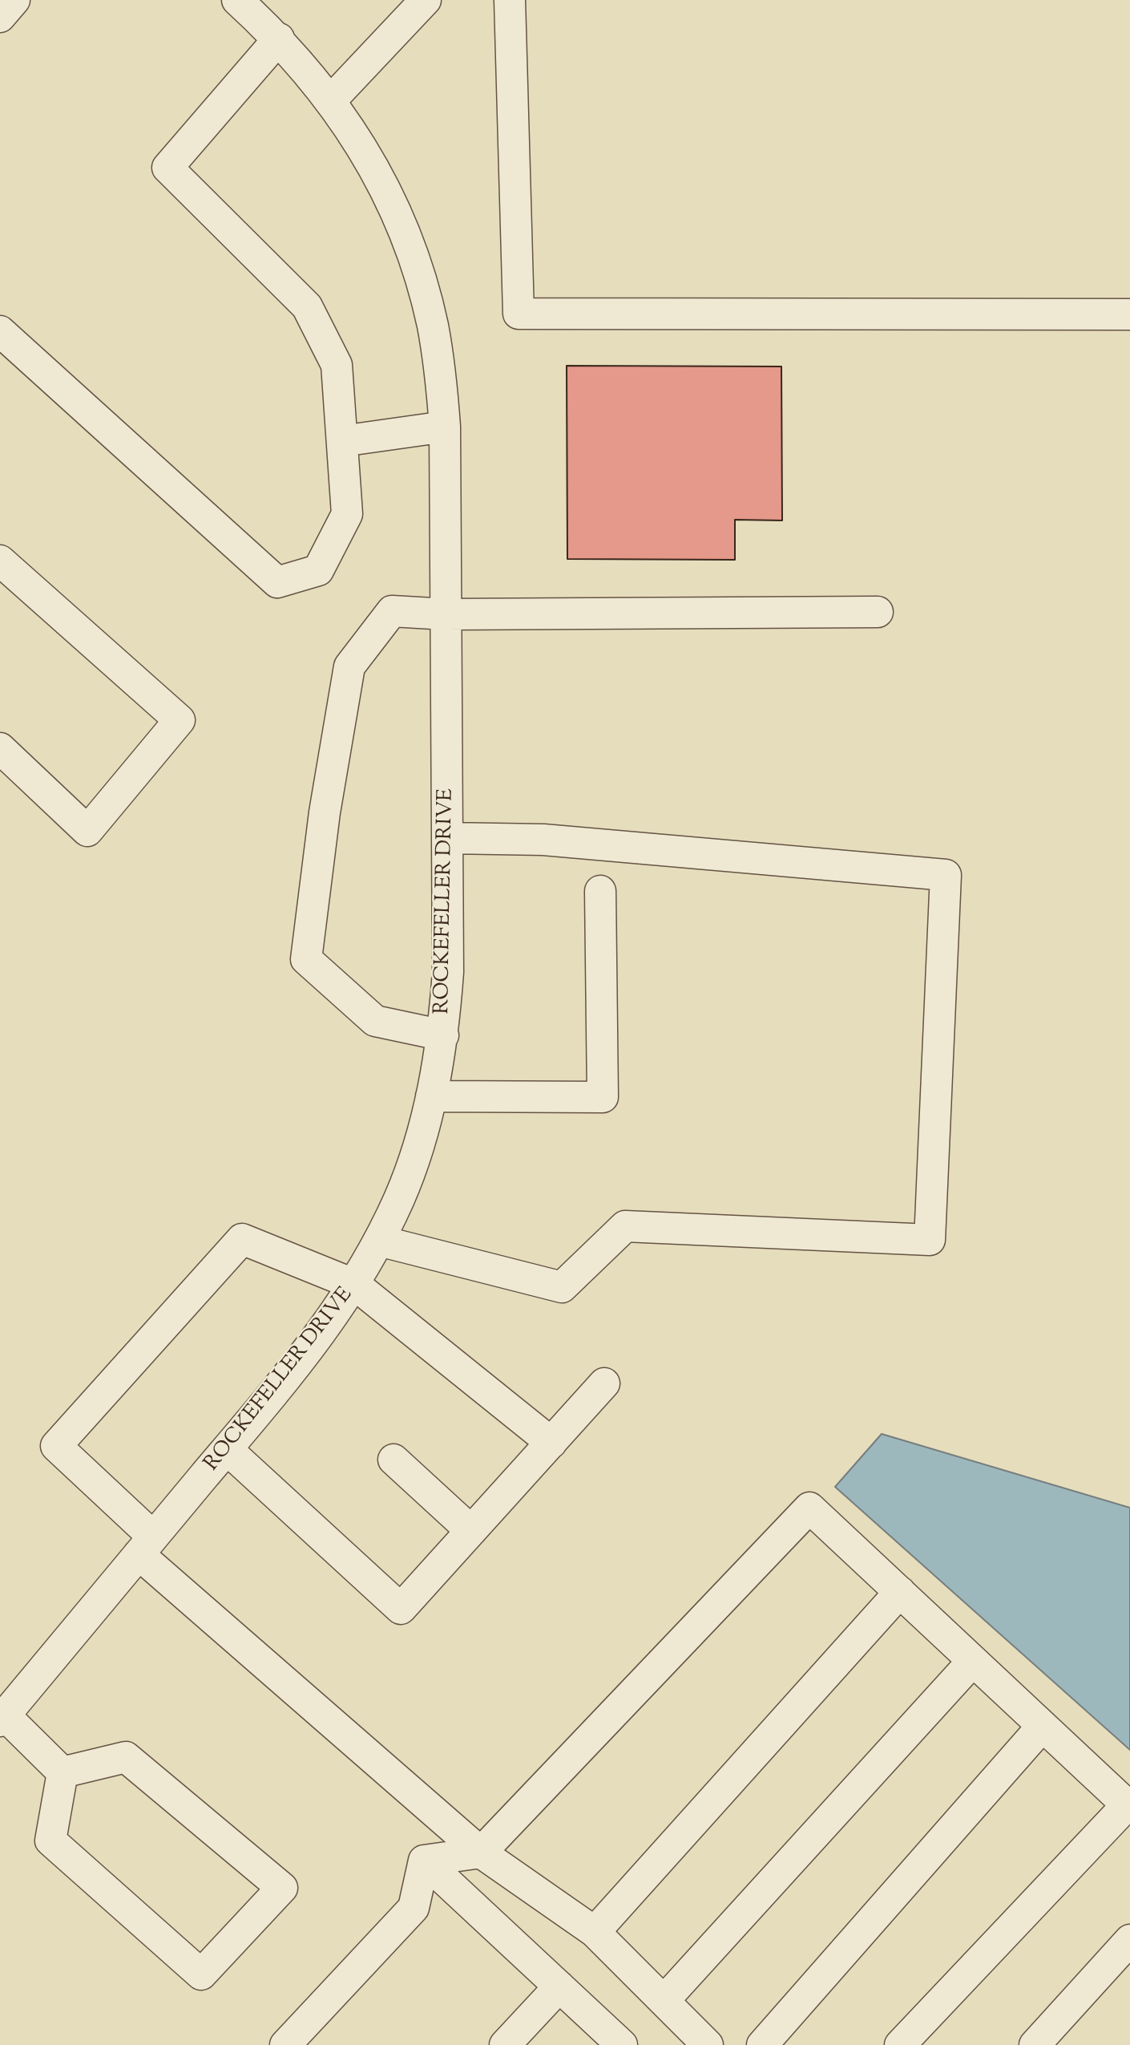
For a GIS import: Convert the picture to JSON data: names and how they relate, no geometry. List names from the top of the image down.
{
  "streets": {
    "street": ["ROCKEFELLER DRIVE"]
  }
}
